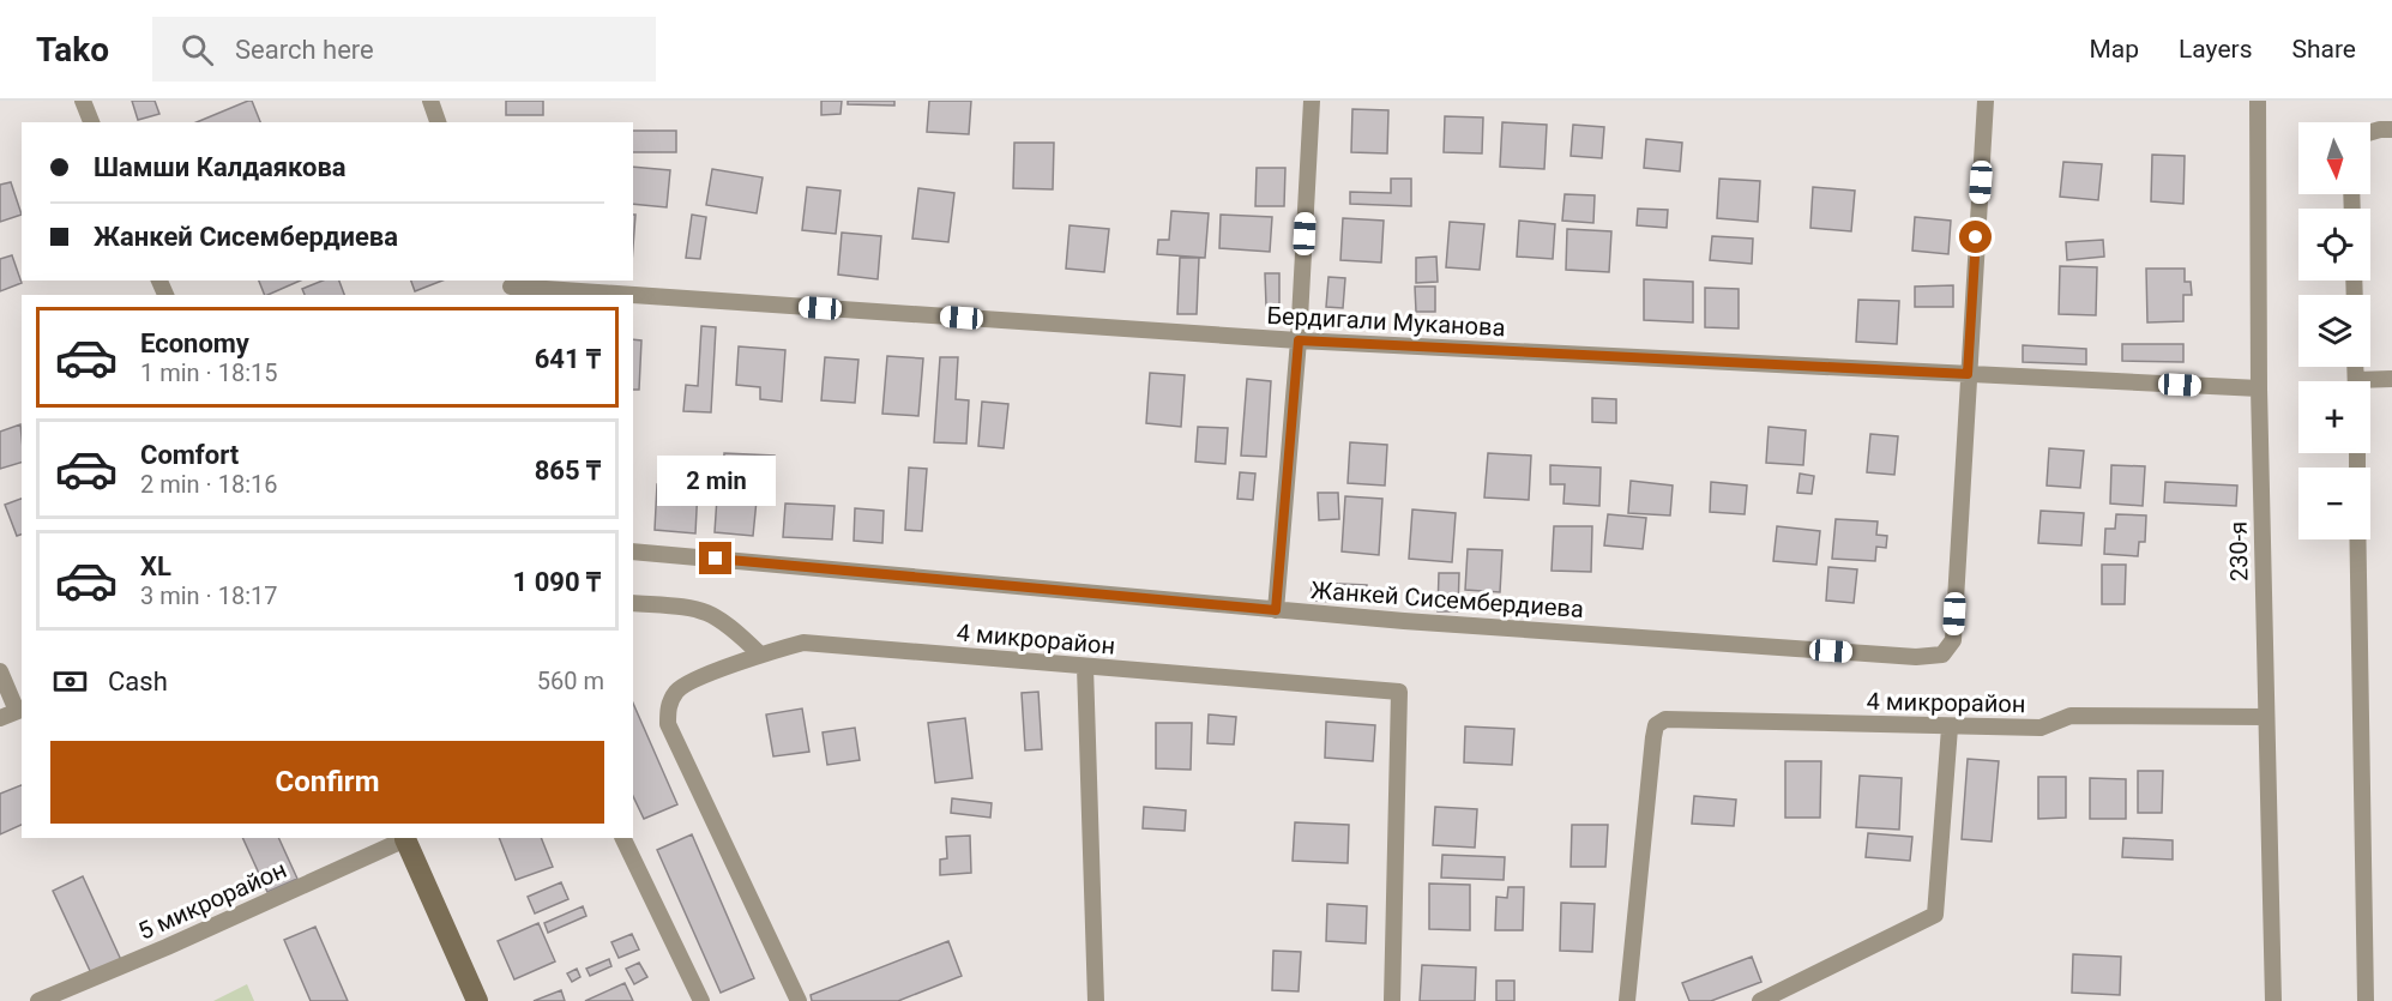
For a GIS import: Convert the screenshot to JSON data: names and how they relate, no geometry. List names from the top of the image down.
{
  "streets": {
    "street": [
      "Бердигали Муканова",
      "230-я",
      "Жанкей Сисембердиева",
      "4 микрорайон",
      "5 микрорайон"
    ]
  },
  "crossings": [
    ["Бердигали Муканова", "230-я"],
    ["Бердигали Муканова", "Жанкей Сисембердиева"],
    ["230-я", "4 микрорайон"]
  ],
  "north": "bottom",
  "page": {
    "header": "Tako",
    "search": "Search here",
    "nav": ["Map", "Layers", "Share"],
    "map_buttons": ["+", "−"],
    "banner": ["Шамши Калдаякова", "Жанкей Сисембердиева"],
    "list": [
      {
        "name": "Economy",
        "note": "1 min · 18:15",
        "value": "641 ₸"
      },
      {
        "name": "Comfort",
        "note": "2 min · 18:16",
        "value": "865 ₸"
      },
      {
        "name": "XL",
        "note": "3 min · 18:17",
        "value": "1 090 ₸"
      }
    ],
    "bubble": "2 min",
    "pay": ["Cash", "560 m"],
    "buttons": "Confirm"
  }
}
